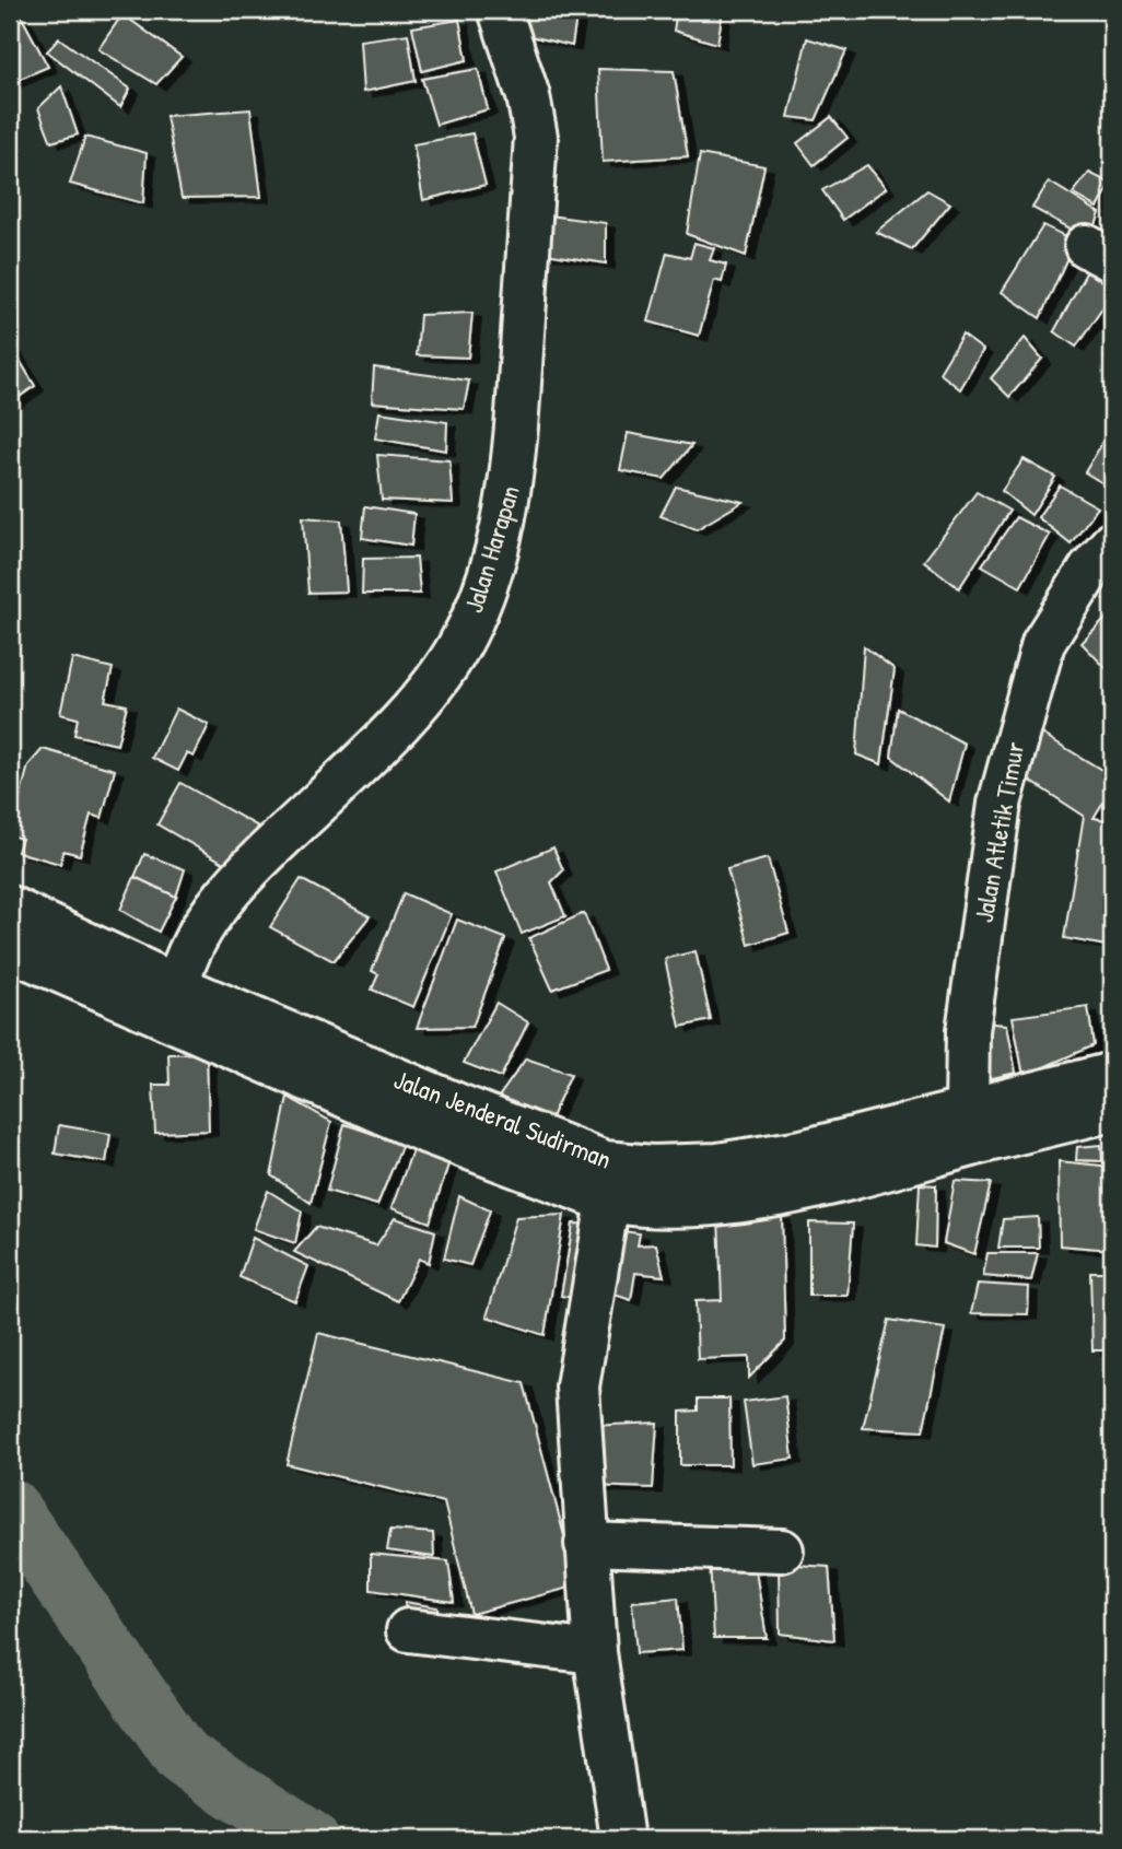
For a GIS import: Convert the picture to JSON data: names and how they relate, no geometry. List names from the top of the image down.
{
  "streets": {
    "street": ["Jalan Harapan", "Jalan Atletik Timur", "Jalan Jenderal Sudirman"]
  },
  "crossings": [
    ["Jalan Harapan", "Jalan Jenderal Sudirman"],
    ["Jalan Atletik Timur", "Jalan Jenderal Sudirman"]
  ]
}
